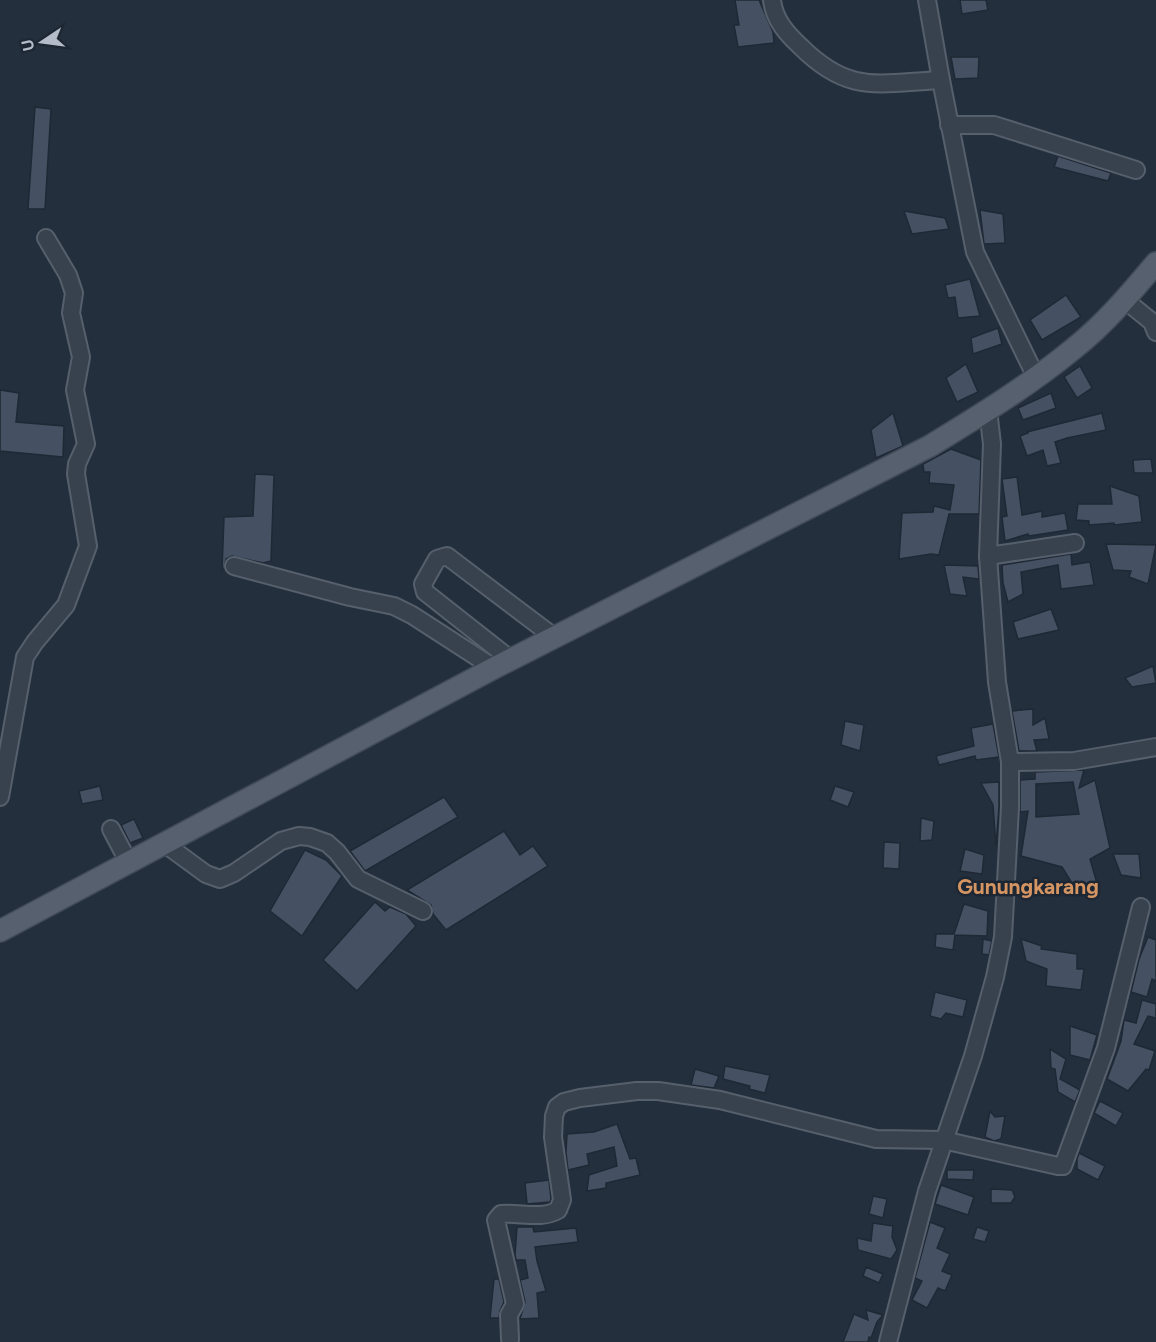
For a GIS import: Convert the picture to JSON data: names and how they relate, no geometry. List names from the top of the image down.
{
  "districts": ["Gunungkarang"],
  "north": "left"
}
